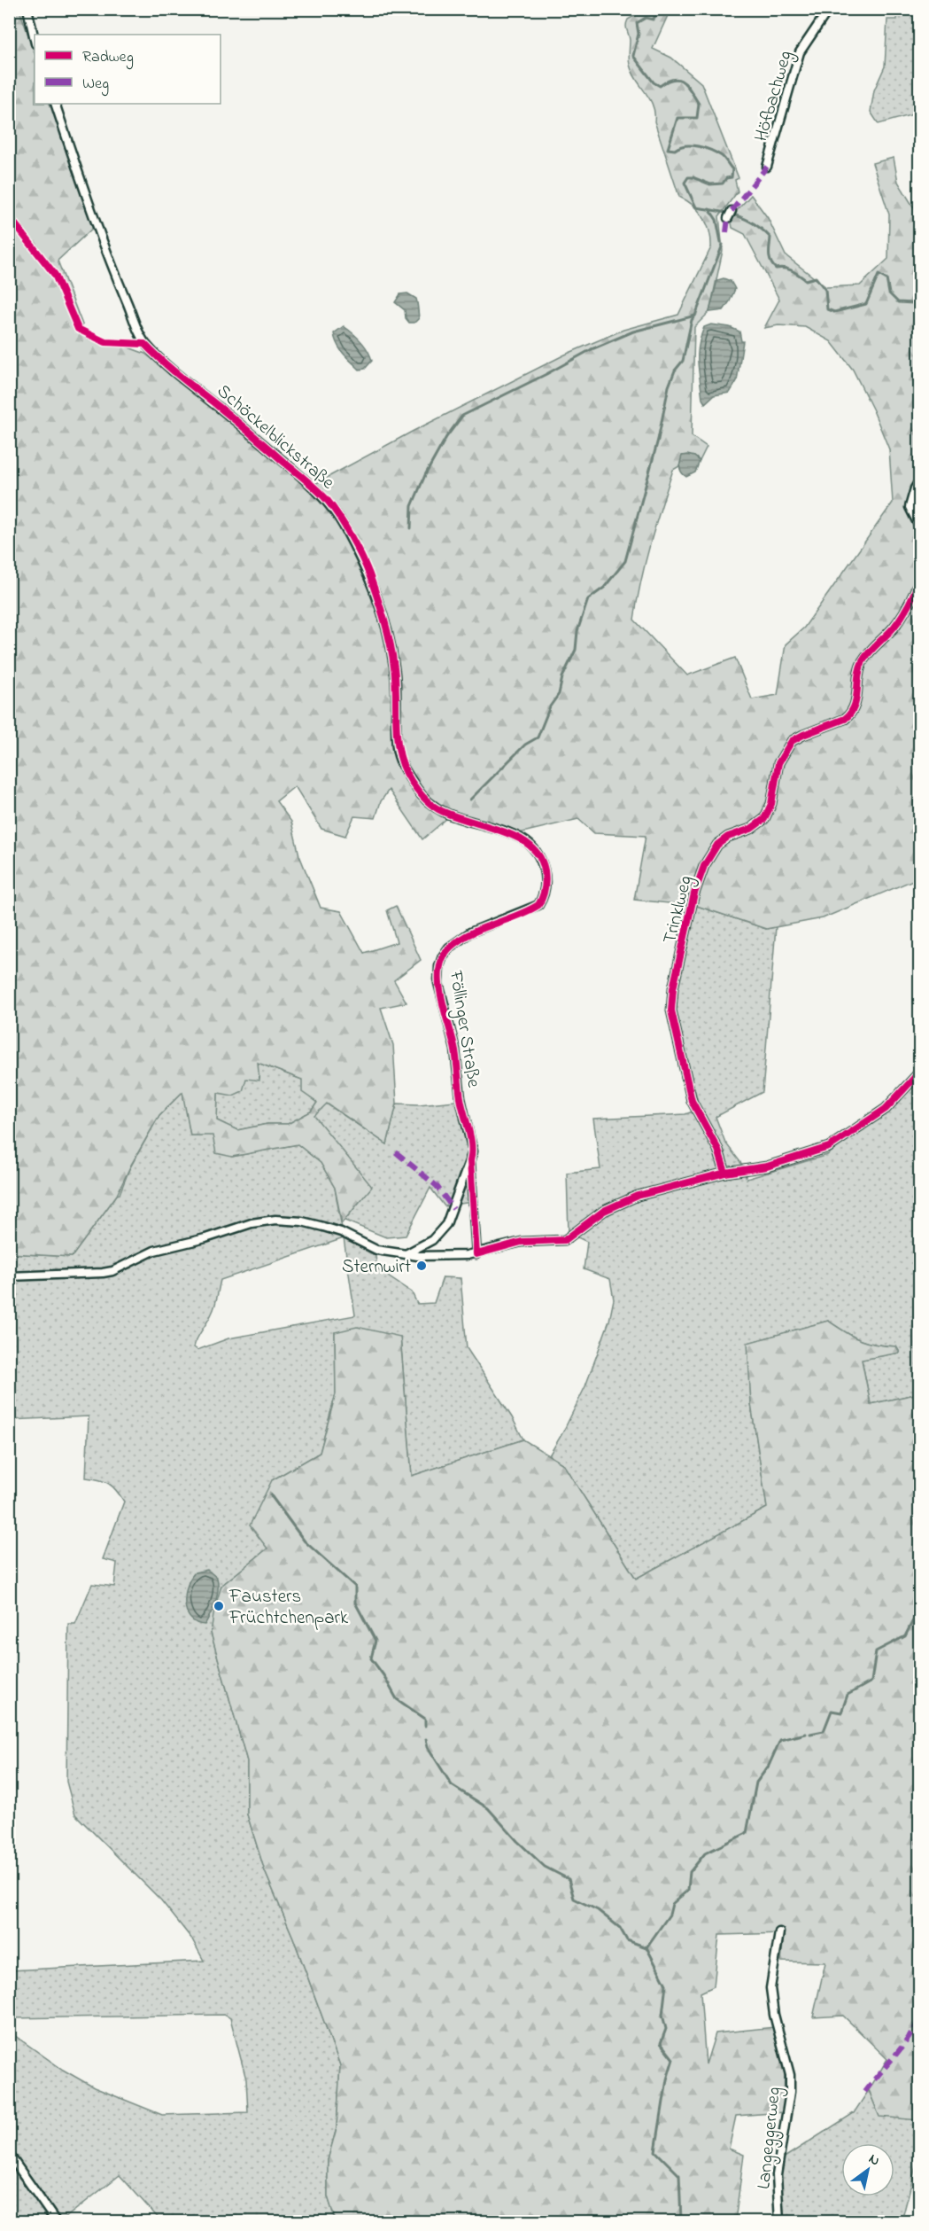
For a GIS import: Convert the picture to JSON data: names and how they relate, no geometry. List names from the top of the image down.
{
  "streets": {
    "street": [
      "Höfbachweg",
      "Schöckelblickstraße",
      "Trinklweg",
      "Föllinger Straße",
      "Langeggerweg"
    ]
  },
  "crossings": [
    ["Schöckelblickstraße", "Föllinger Straße"]
  ],
  "places": ["Sternwirt", "Fausters Früchtchenpark"],
  "legend": ["Radweg", "Weg"],
  "north": "top right"
}
